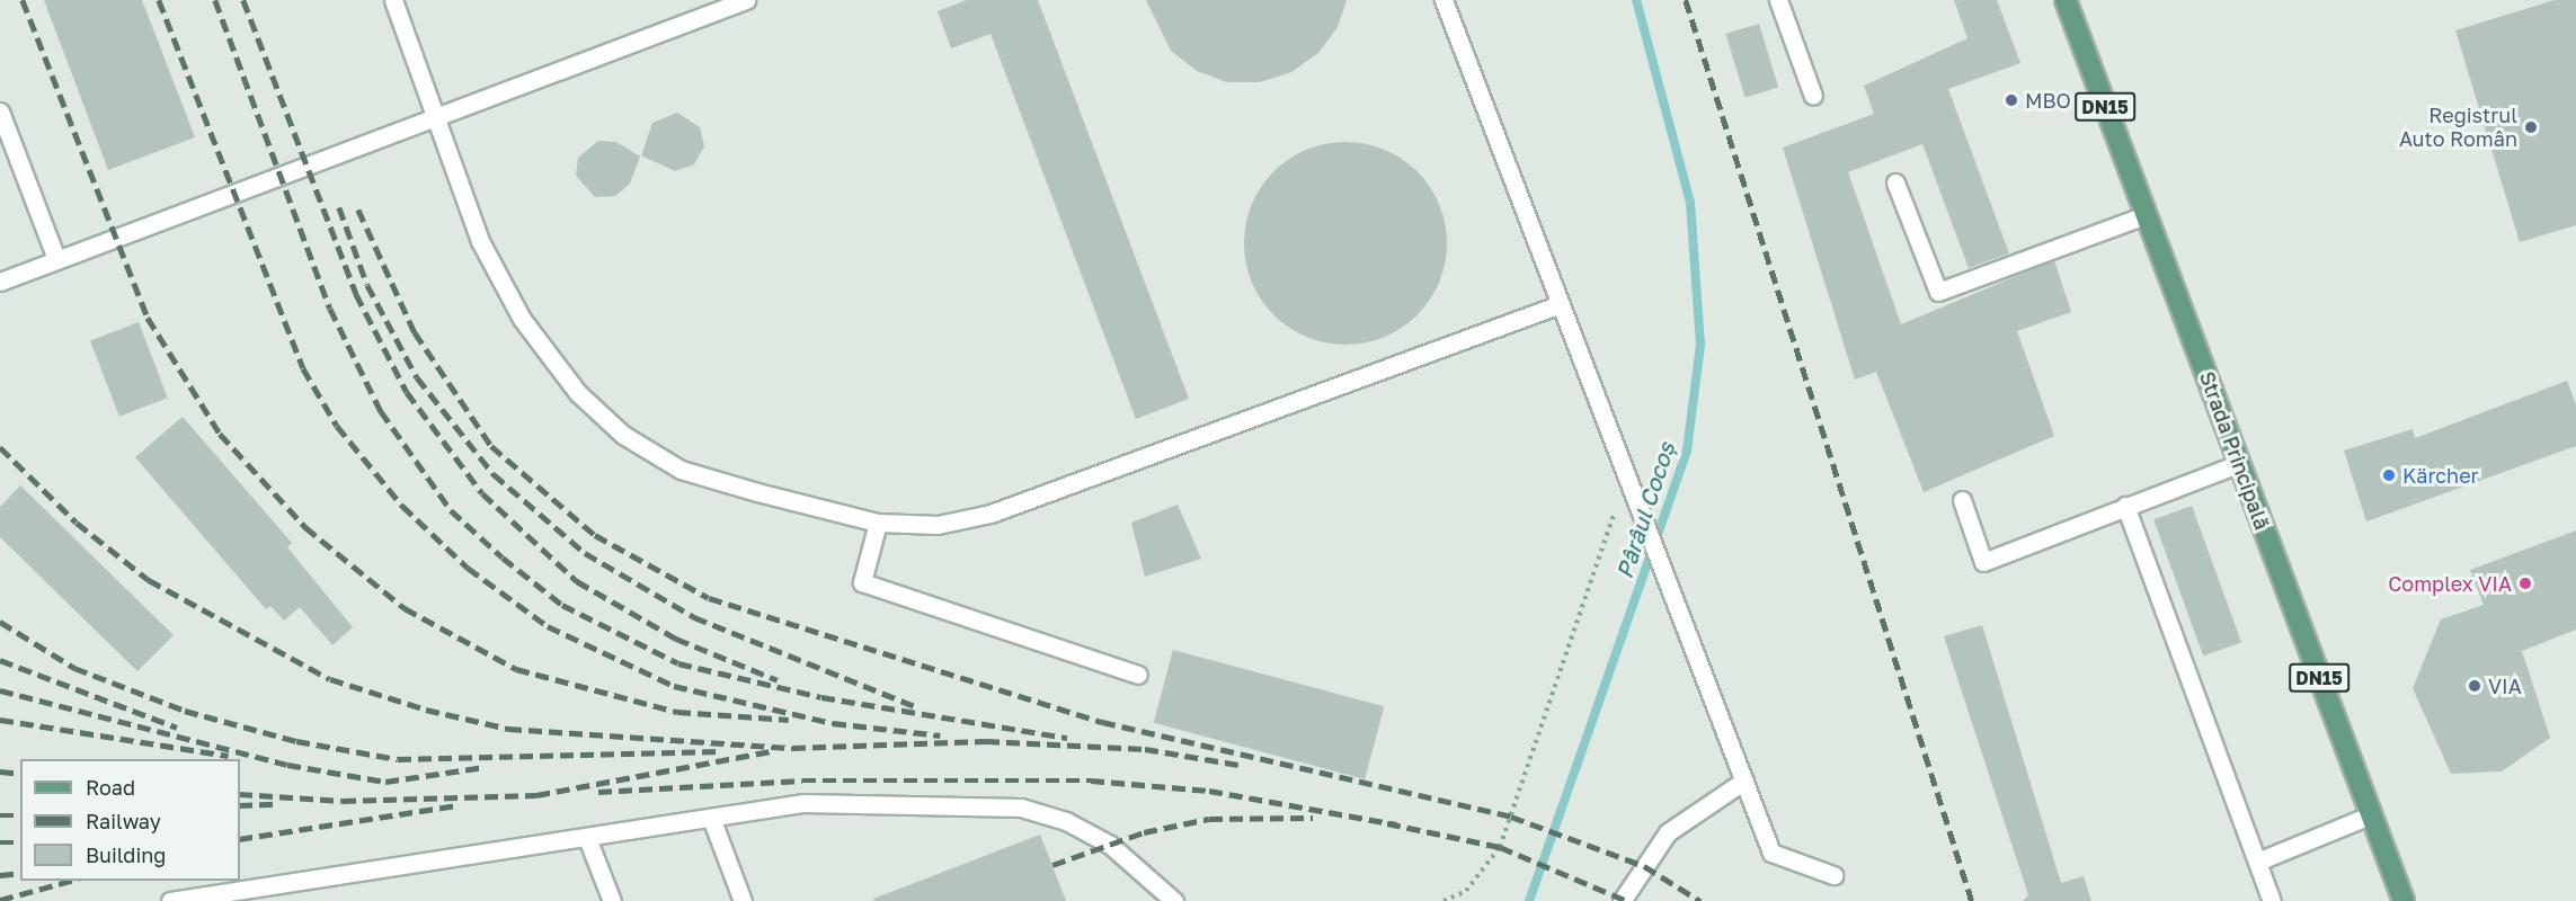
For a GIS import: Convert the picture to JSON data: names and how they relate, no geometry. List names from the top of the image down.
{
  "streets": {
    "main road": ["DN15", "Strada Principală"]
  },
  "water": ["Pârâul Cocoș"],
  "places": [
    "MBO",
    "Registrul Auto Român",
    "Kärcher",
    "Complex VIA",
    "VIA"
  ],
  "legend": ["Road", "Railway", "Building"]
}
